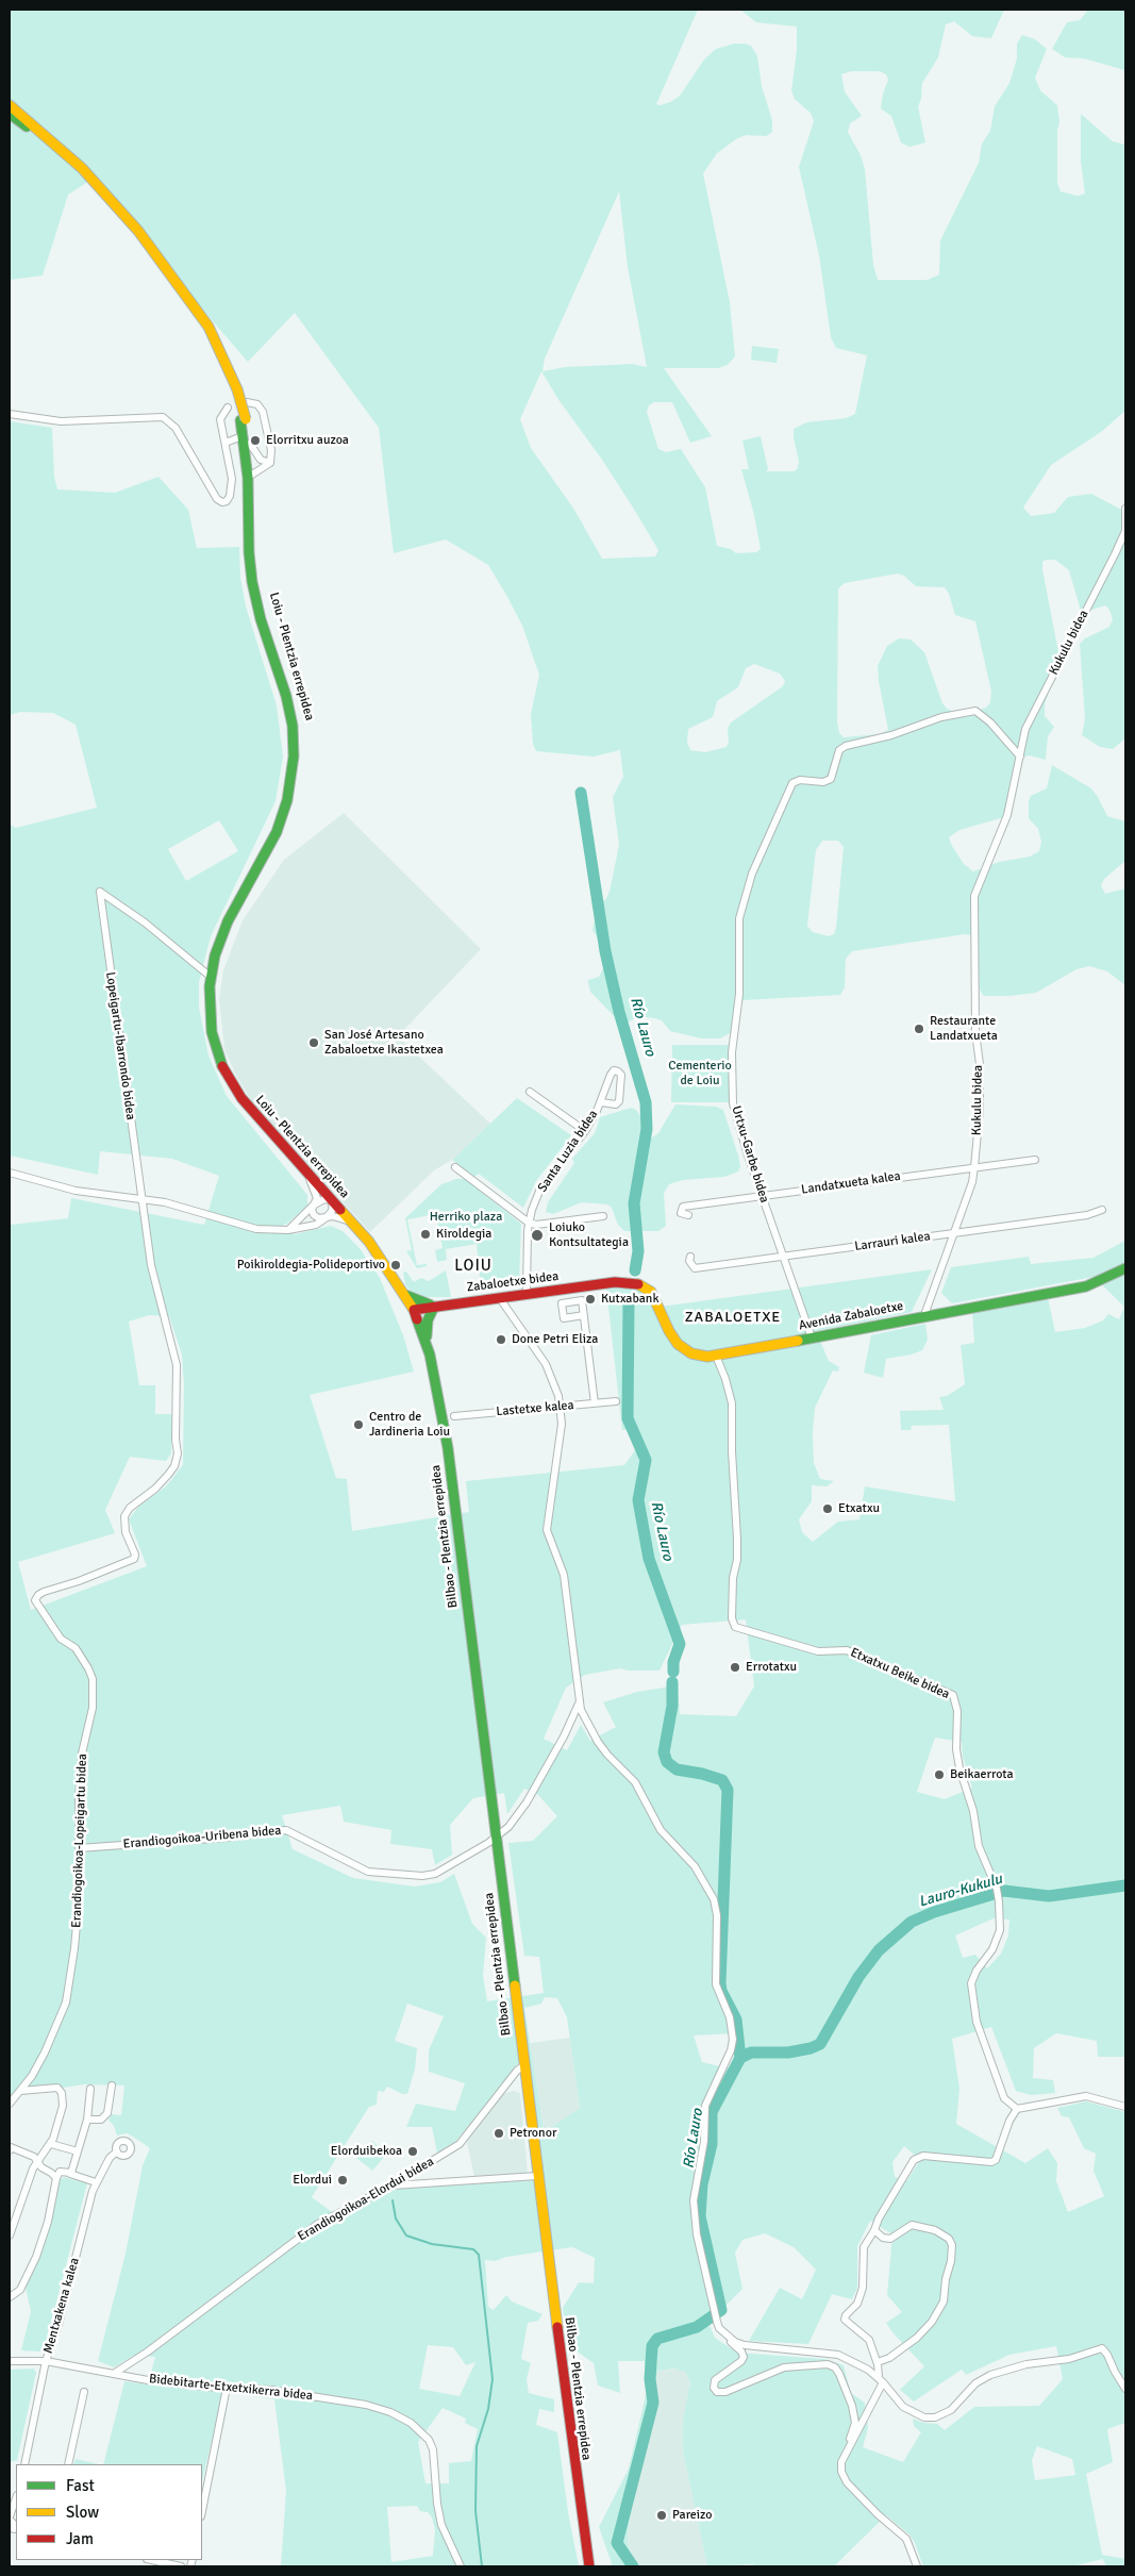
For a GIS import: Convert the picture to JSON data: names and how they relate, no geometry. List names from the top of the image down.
{
  "streets": {
    "main road": [
      "Loiu - Plentzia errepidea",
      "Zabaloetxe bidea",
      "Avenida Zabaloetxe",
      "Bilbao - Plentzia errepidea"
    ],
    "street": [
      "Kukulu bidea",
      "Lopeigartu-Ibarrondo bidea",
      "Santa Luzia bidea",
      "Urtxu-Garbe bidea",
      "Landatxueta kalea",
      "Larrauri kalea",
      "Lastetxe kalea",
      "Etxatxu Beike bidea",
      "Erandiogoikoa-Uribena bidea",
      "Erandiogoikoa-Lopeigartu bidea",
      "Erandiogoikoa-Elordui bidea",
      "Mentxakena kalea",
      "Bidebitarte-Etxetxikerra bidea"
    ]
  },
  "crossings": [
    ["Kukulu bidea", "Urtxu-Garbe bidea"],
    ["Kukulu bidea", "Landatxueta kalea"],
    ["Kukulu bidea", "Larrauri kalea"],
    ["Kukulu bidea", "Avenida Zabaloetxe"],
    ["Loiu - Plentzia errepidea", "Zabaloetxe bidea"],
    ["Loiu - Plentzia errepidea", "Bilbao - Plentzia errepidea"],
    ["Lopeigartu-Ibarrondo bidea", "Erandiogoikoa-Lopeigartu bidea"],
    ["Santa Luzia bidea", "Zabaloetxe bidea"],
    ["Urtxu-Garbe bidea", "Landatxueta kalea"],
    ["Urtxu-Garbe bidea", "Larrauri kalea"],
    ["Urtxu-Garbe bidea", "Avenida Zabaloetxe"],
    ["Zabaloetxe bidea", "Avenida Zabaloetxe"],
    ["Avenida Zabaloetxe", "Etxatxu Beike bidea"],
    ["Bilbao - Plentzia errepidea", "Erandiogoikoa-Uribena bidea"],
    ["Bilbao - Plentzia errepidea", "Erandiogoikoa-Elordui bidea"],
    ["Erandiogoikoa-Uribena bidea", "Erandiogoikoa-Lopeigartu bidea"],
    ["Erandiogoikoa-Elordui bidea", "Bidebitarte-Etxetxikerra bidea"],
    ["Mentxakena kalea", "Bidebitarte-Etxetxikerra bidea"]
  ],
  "districts": ["LOIU", "ZABALOETXE"],
  "water": ["Río Lauro", "Lauro-Kukulu"],
  "parks": ["Cementerio de Loiu", "Herriko plaza"],
  "places": [
    "Elorritxu auzoa",
    "Restaurante Landatxueta",
    "San José Artesano Zabaloetxe Ikastetxea",
    "Kiroldegia",
    "Loiuko Kontsultategia",
    "Poikiroldegia-Polideportivo",
    "Kutxabank",
    "Done Petri Eliza",
    "Centro de Jardineria Loiu",
    "Etxatxu",
    "Errotatxu",
    "Beikaerrota",
    "Petronor",
    "Elorduibekoa",
    "Elordui",
    "Pareizo"
  ],
  "legend": ["Fast", "Slow", "Jam"]
}
